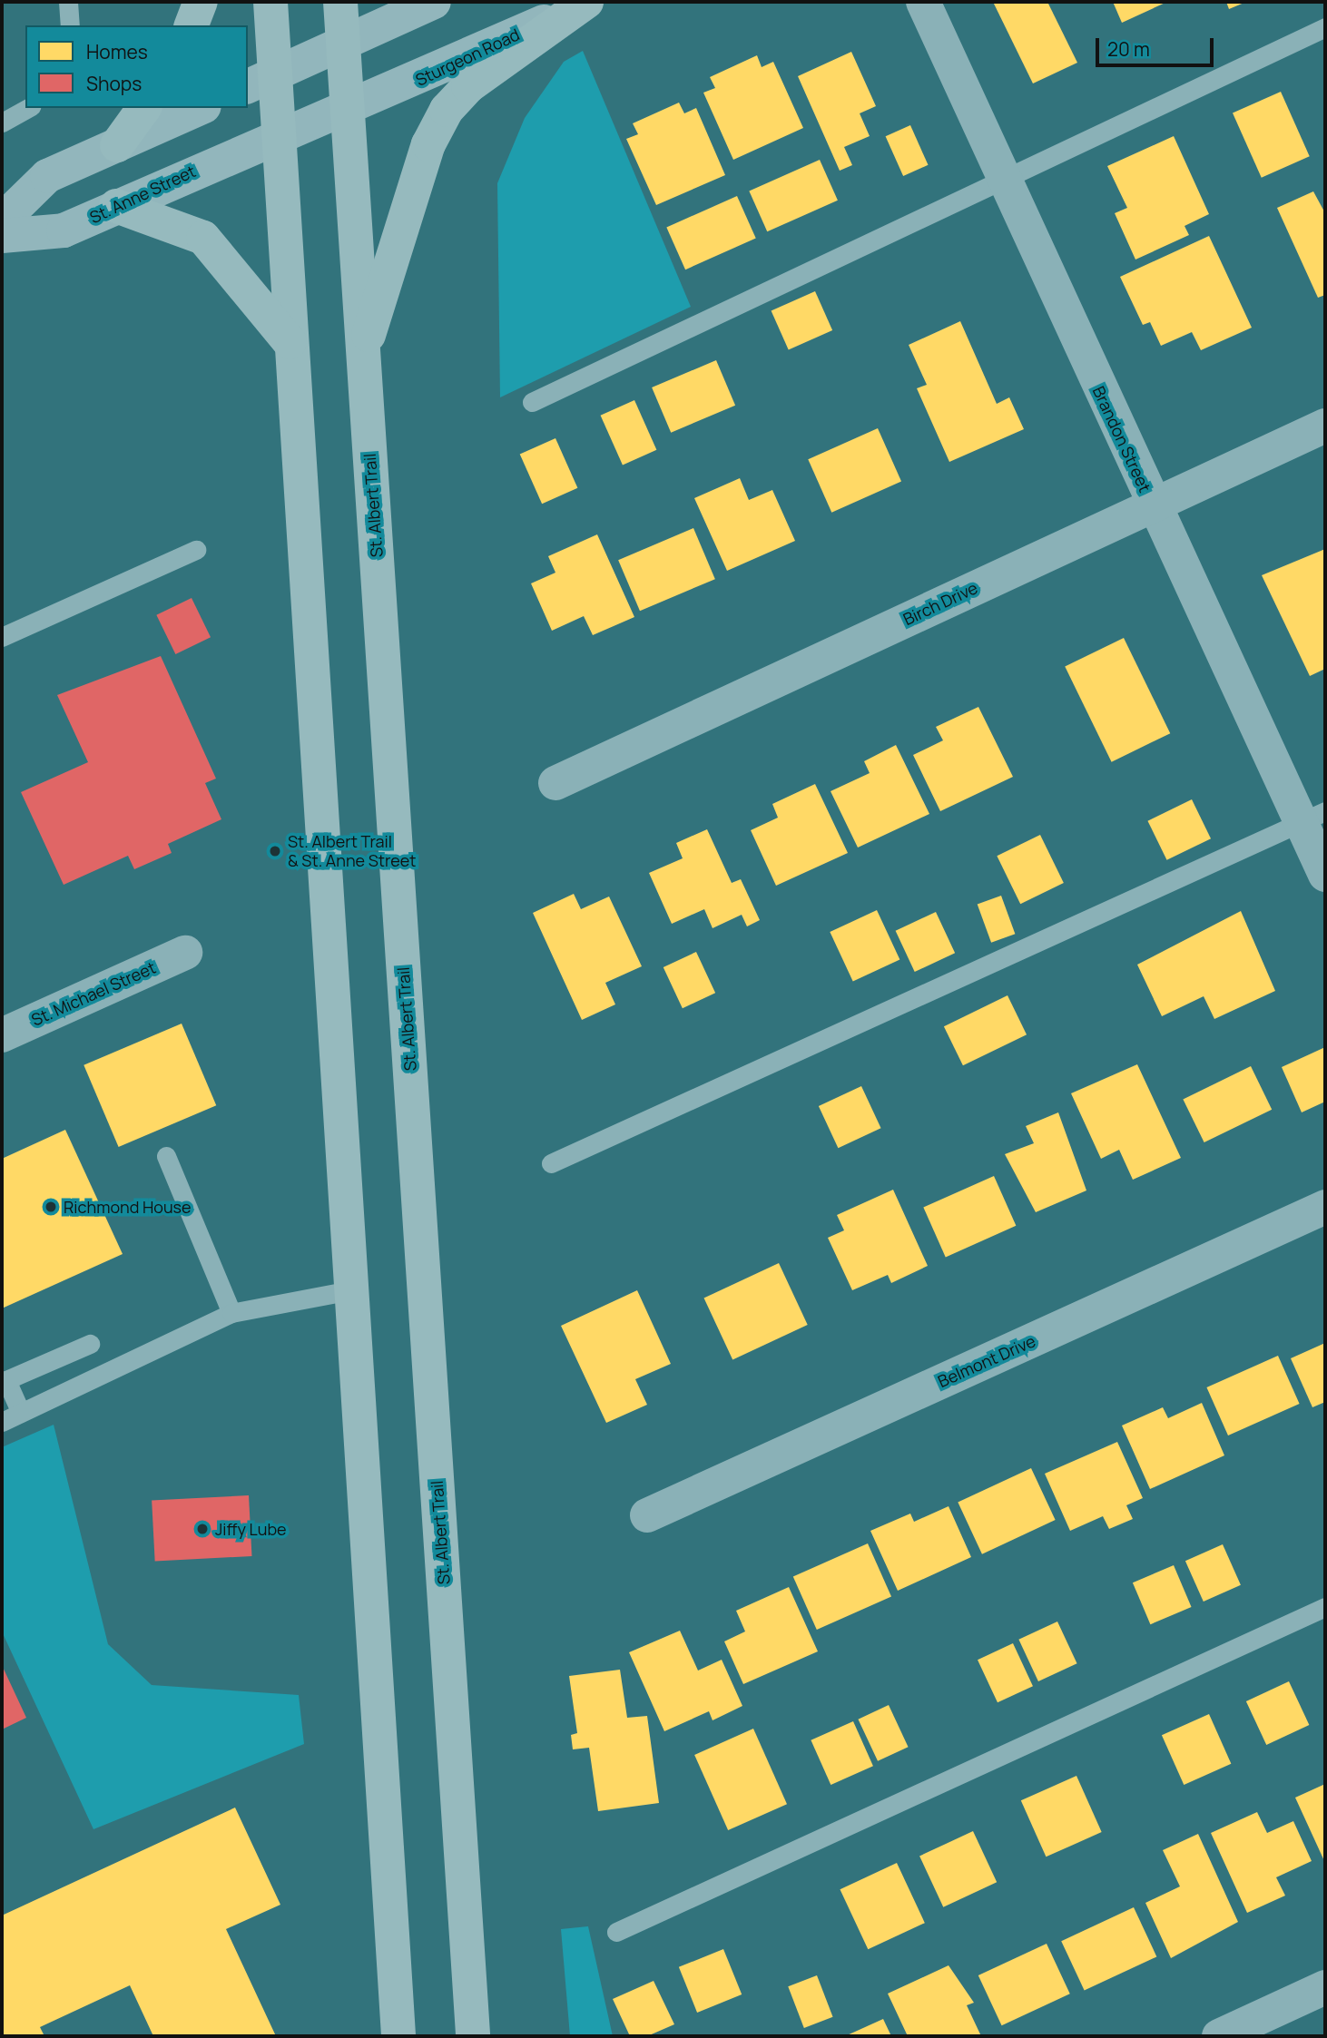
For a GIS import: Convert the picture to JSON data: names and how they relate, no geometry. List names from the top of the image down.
{
  "streets": {
    "main road": ["St. Albert Trail"],
    "street": [
      "Sturgeon Road",
      "St. Anne Street",
      "Brandon Street",
      "Birch Drive",
      "St. Michael Street",
      "Belmont Drive"
    ]
  },
  "crossings": [
    ["Sturgeon Road", "St. Anne Street"],
    ["Sturgeon Road", "St. Albert Trail"],
    ["Brandon Street", "Birch Drive"]
  ],
  "places": ["St. Albert Trail & St. Anne Street", "Richmond House", "Jiffy Lube"],
  "legend": ["Homes", "Shops"],
  "scale_bar": "20 m"
}
